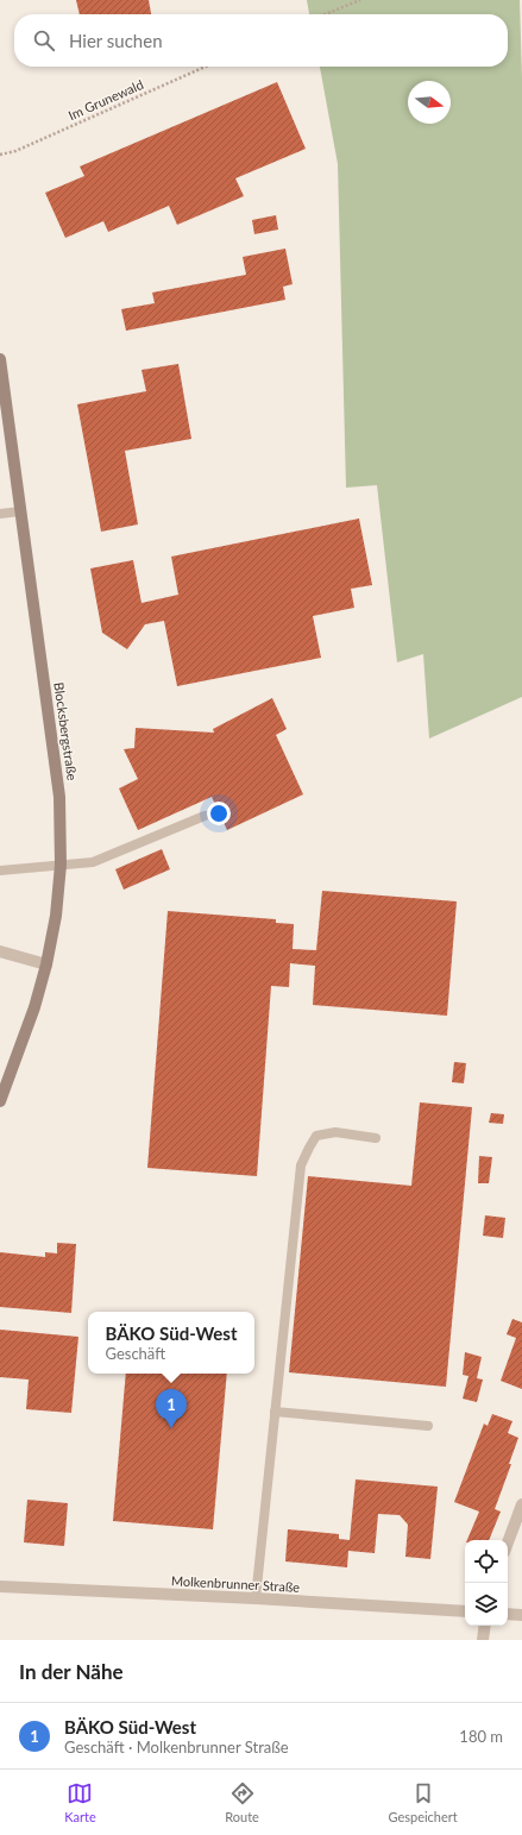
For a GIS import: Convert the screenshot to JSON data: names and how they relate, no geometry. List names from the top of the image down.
{
  "streets": {
    "main road": ["Blocksbergstraße"],
    "street": ["Molkenbrunner Straße"],
    "path": ["Im Grunewald"]
  },
  "north": "right",
  "page": {
    "search": "Hier suchen",
    "popup": ["BÄKO Süd-West", "Geschäft"],
    "pins": "1",
    "heading": "In der Nähe",
    "list": [
      {
        "mark": "1",
        "name": "BÄKO Süd-West",
        "note": "Geschäft · Molkenbrunner Straße",
        "value": "180 m"
      }
    ],
    "nav": ["Karte", "Route", "Gespeichert"]
  }
}
